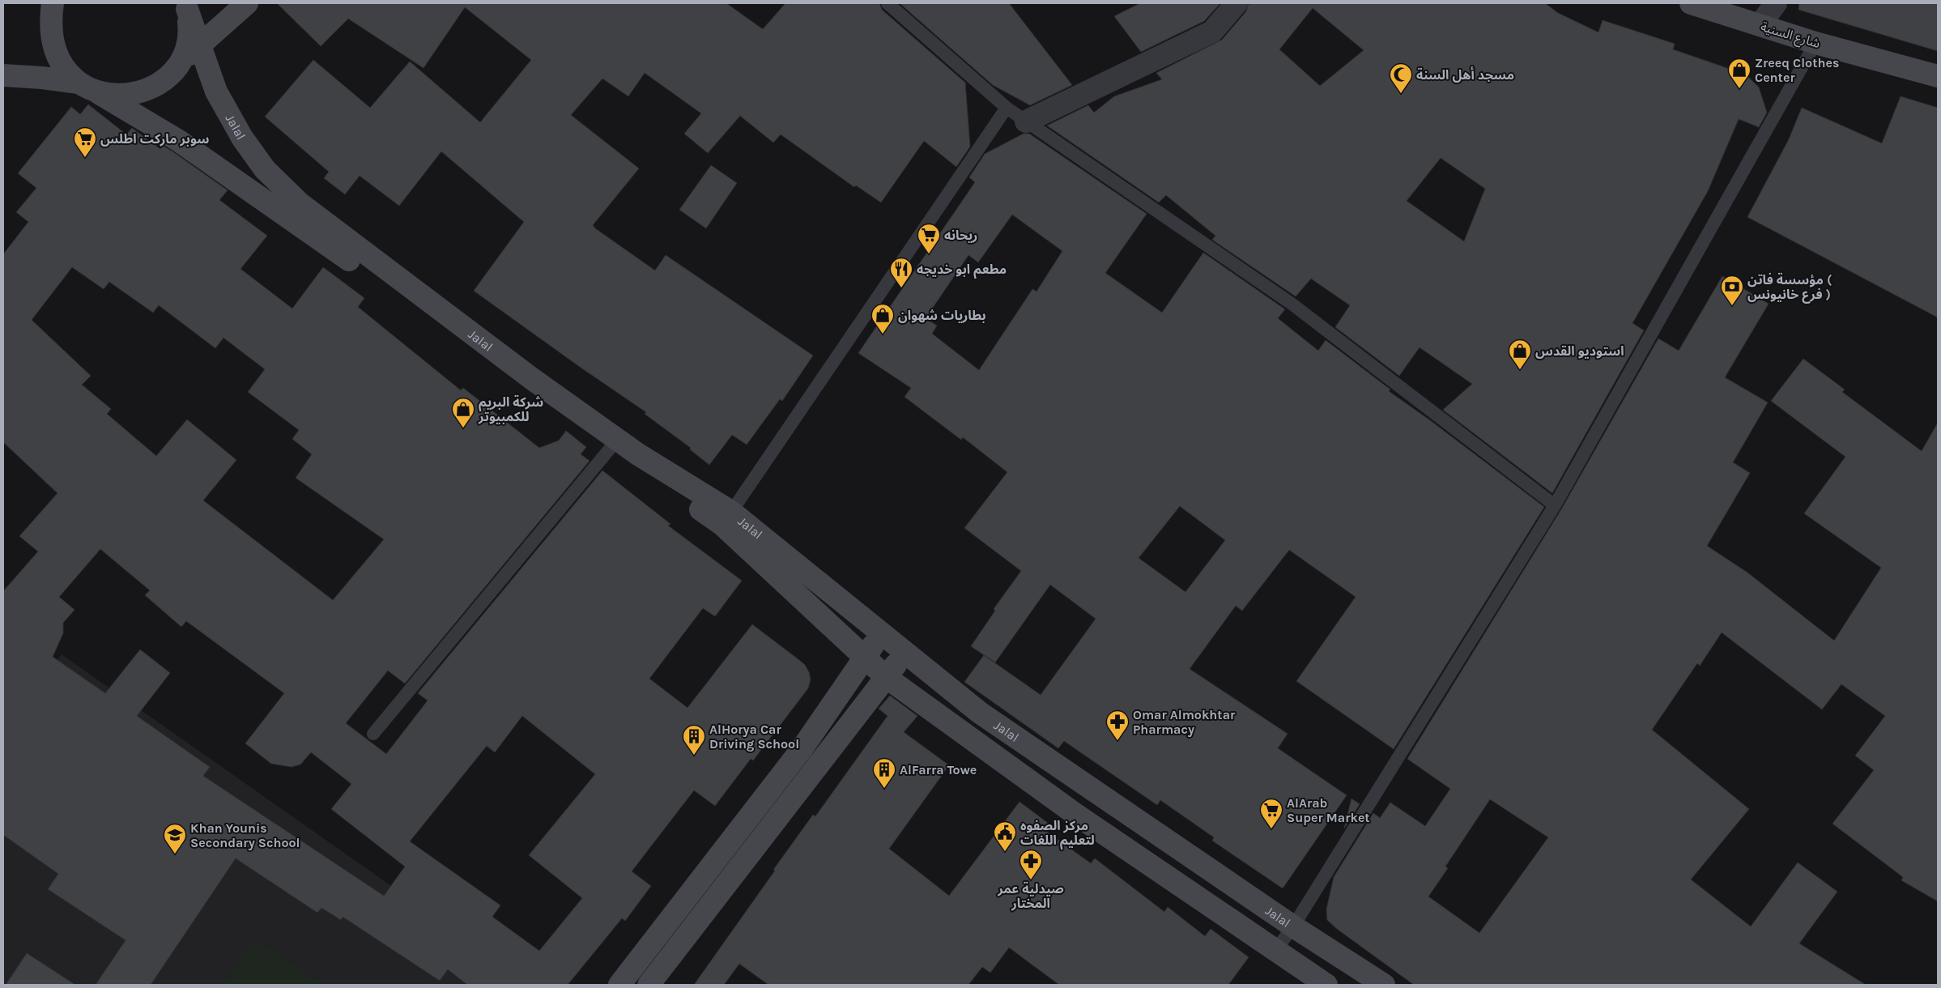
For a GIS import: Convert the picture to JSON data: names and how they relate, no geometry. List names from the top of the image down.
{
  "streets": {
    "main road": ["شارع السنية", "Jalal"]
  },
  "places": {
    "shop": [
      "Zreeq Clothes Center",
      "بطاريات شهوان",
      "استوديو القدس",
      "شركة البريم للكمبيوتر"
    ],
    "mosque": ["مسجد أهل السنة"],
    "supermarket": ["سوبر ماركت اطلس", "ريحانه", "AlArab Super Market"],
    "restaurant": ["مطعم ابو خديجه"],
    "bank": ["مؤسسة فاتن ( فرع خانيونس )"],
    "pharmacy": ["Omar Almokhtar Pharmacy", "صيدلية عمر المختار"],
    "building": ["AlHorya Car Driving School", "AlFarra Towe"],
    "public building": ["مركز الصفوه لتعليم اللغات"],
    "school or university": ["Khan Younis Secondary School"]
  }
}
